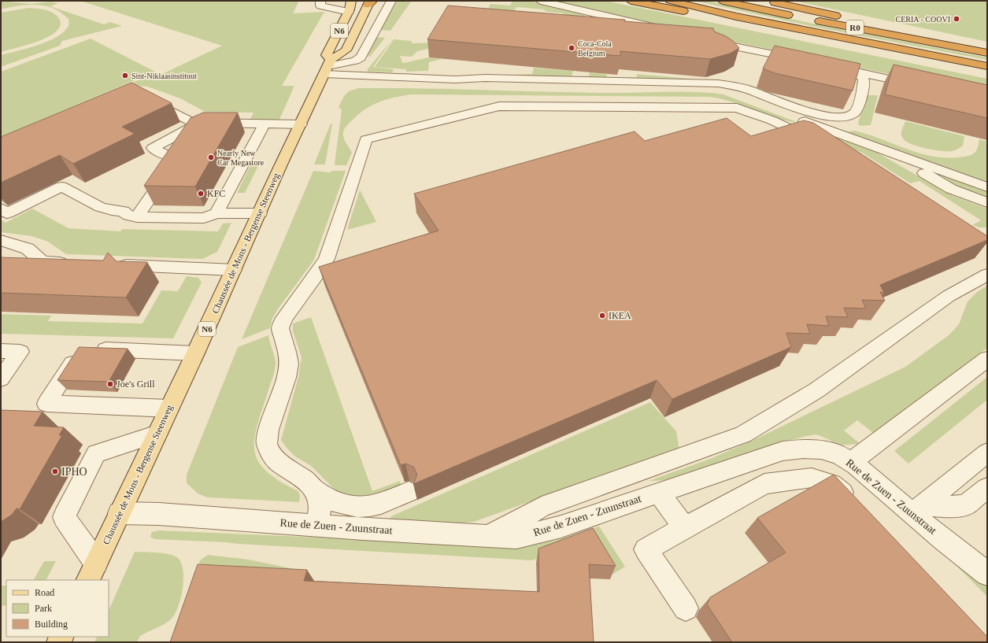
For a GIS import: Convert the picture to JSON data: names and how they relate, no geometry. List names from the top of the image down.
{
  "streets": {
    "highway": ["R0"],
    "main road": ["N6", "Chaussée de Mons - Bergense Steenweg"],
    "street": ["Rue de Zuen - Zuunstraat"]
  },
  "crossings": [
    ["N6", "Chaussée de Mons - Bergense Steenweg"],
    ["Chaussée de Mons - Bergense Steenweg", "Rue de Zuen - Zuunstraat"]
  ],
  "places": [
    "CERIA - COOVI",
    "Coca-Cola Belgium",
    "Sint-Niklaasinstituut",
    "Nearly New Car Megastore",
    "KFC",
    "IKEA",
    "Joe's Grill",
    "IPHO"
  ],
  "legend": ["Road", "Park", "Building"]
}
